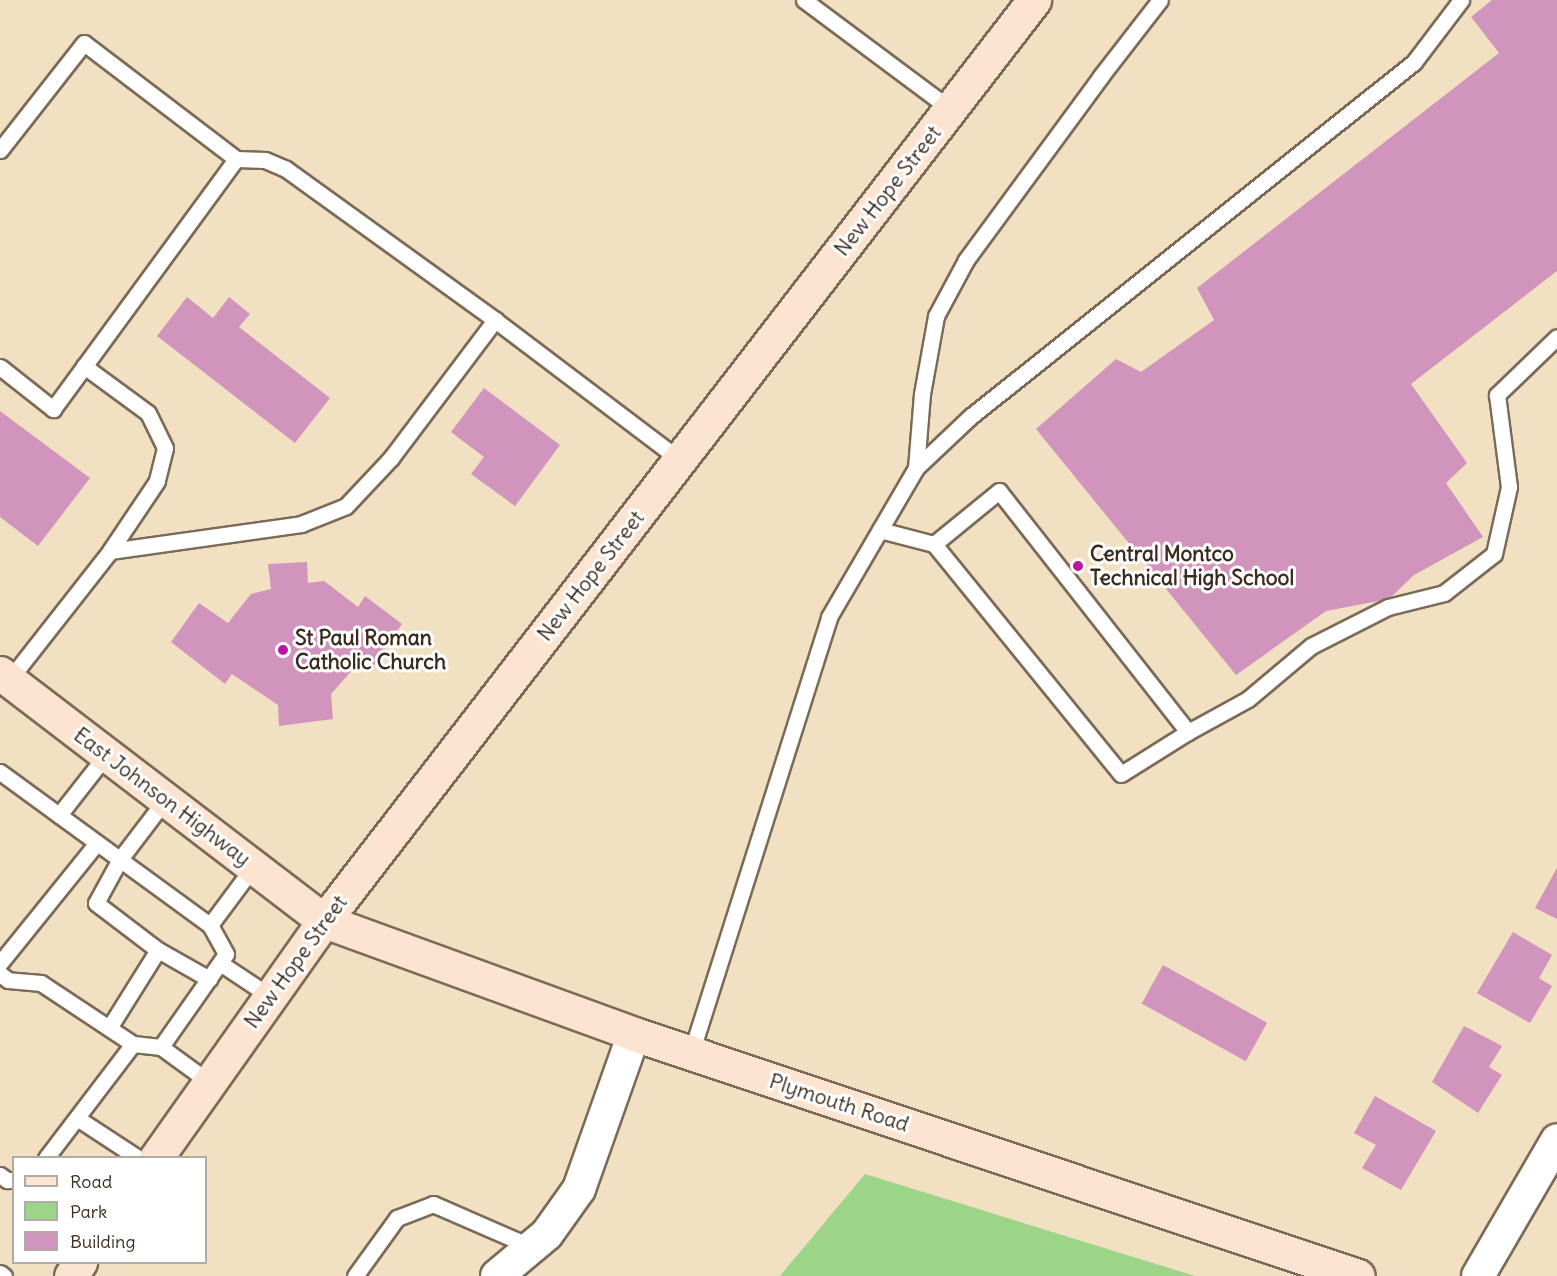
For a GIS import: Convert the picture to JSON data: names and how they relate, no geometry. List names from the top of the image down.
{
  "streets": {
    "street": ["New Hope Street", "East Johnson Highway", "Plymouth Road"]
  },
  "crossings": [
    ["New Hope Street", "East Johnson Highway"],
    ["New Hope Street", "Plymouth Road"],
    ["East Johnson Highway", "Plymouth Road"]
  ],
  "places": ["Central Montco Technical High School", "St Paul Roman Catholic Church"],
  "legend": ["Road", "Park", "Building"]
}
